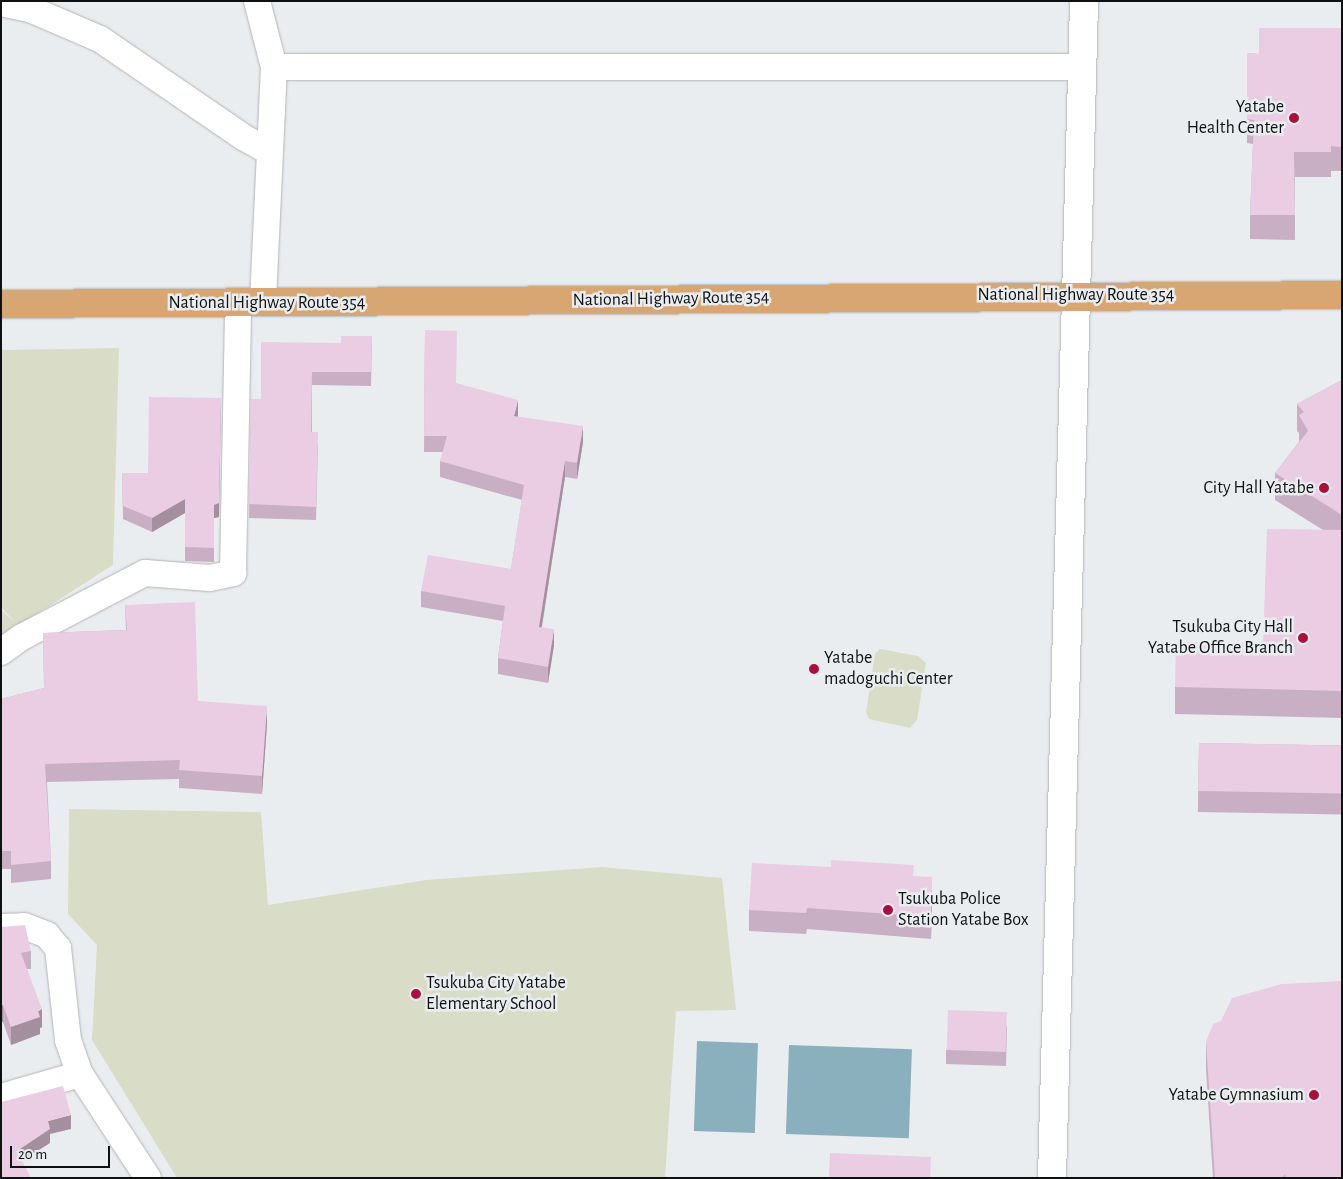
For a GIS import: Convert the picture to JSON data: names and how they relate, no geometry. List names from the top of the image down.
{
  "streets": {
    "highway": ["National Highway Route 354"]
  },
  "places": [
    "Yatabe Health Center",
    "City Hall Yatabe",
    "Tsukuba City Hall Yatabe Office Branch",
    "Yatabe madoguchi Center",
    "Tsukuba Police Station Yatabe Box",
    "Tsukuba City Yatabe Elementary School",
    "Yatabe Gymnasium"
  ],
  "scale_bar": "20 m"
}
